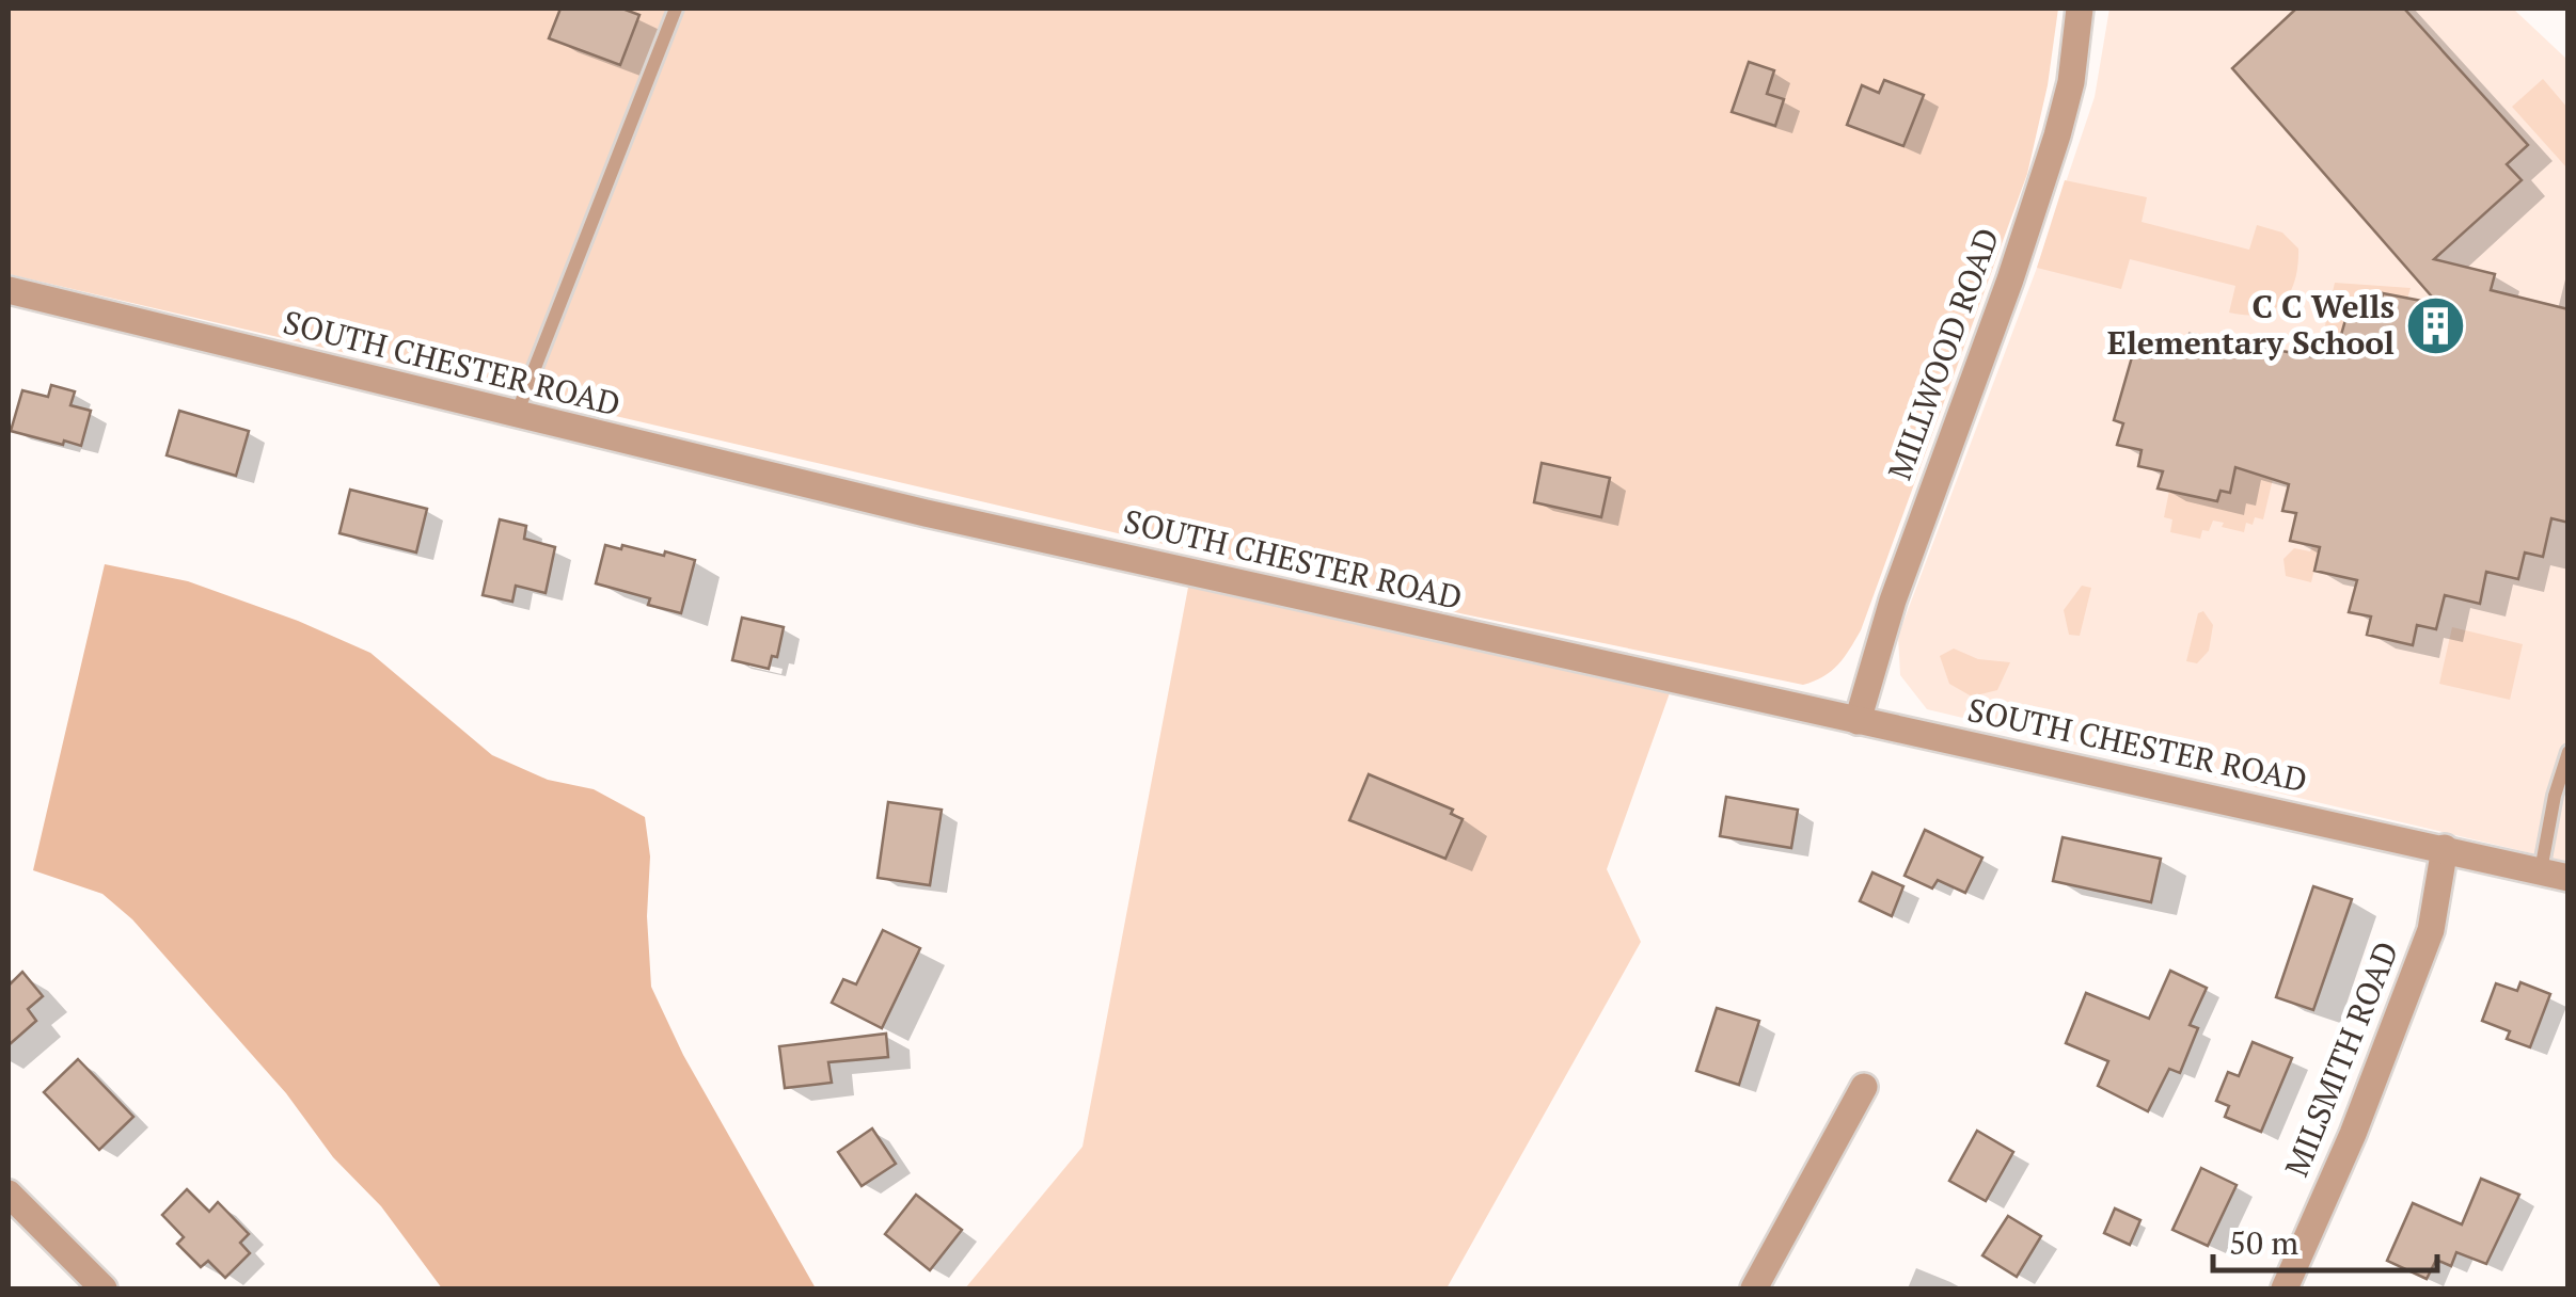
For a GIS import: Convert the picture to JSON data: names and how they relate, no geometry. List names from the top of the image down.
{
  "streets": {
    "street": ["MILLWOOD ROAD", "SOUTH CHESTER ROAD", "MILSMITH ROAD"]
  },
  "crossings": [
    ["MILLWOOD ROAD", "SOUTH CHESTER ROAD"],
    ["SOUTH CHESTER ROAD", "MILSMITH ROAD"]
  ],
  "places": {
    "building": ["C C Wells Elementary School"]
  },
  "scale_bar": "50 m"
}
